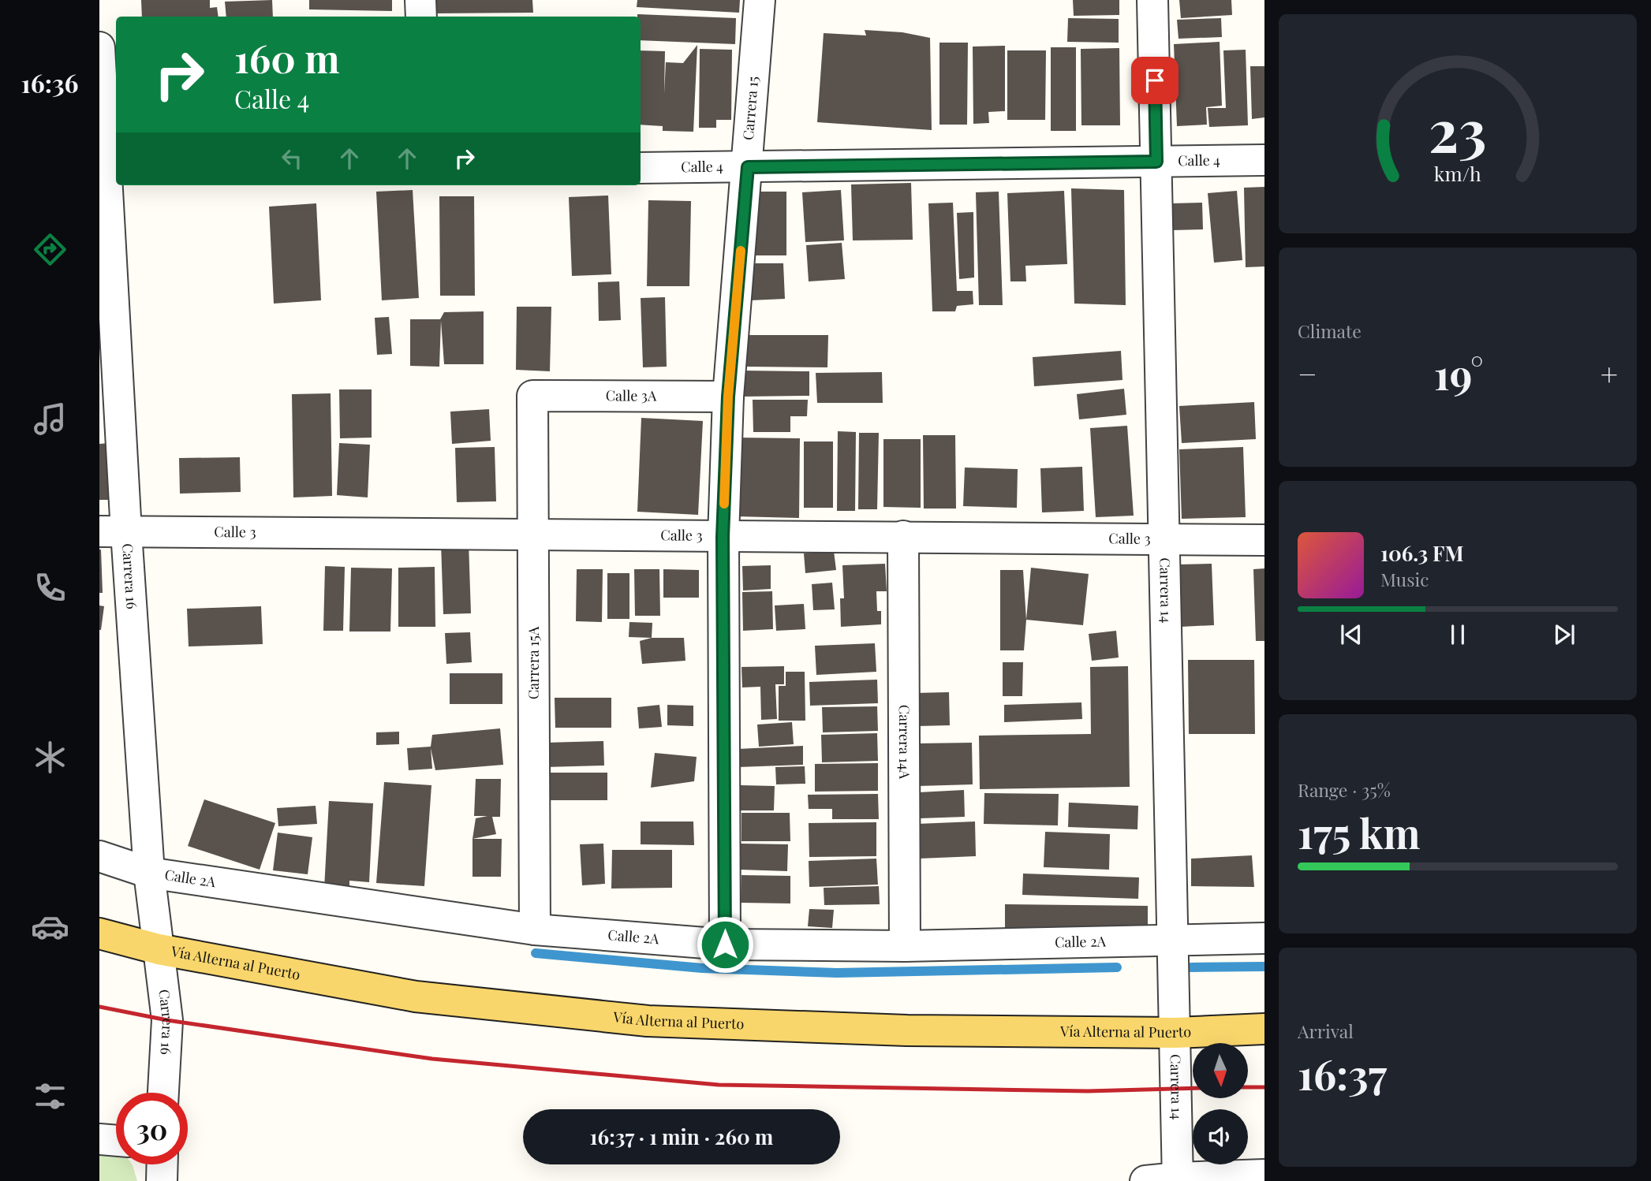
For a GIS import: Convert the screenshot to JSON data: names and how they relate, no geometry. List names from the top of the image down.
{
  "streets": {
    "main road": ["Vía Alterna al Puerto"],
    "street": [
      "Carrera 15",
      "Calle 4",
      "Calle 3A",
      "Calle 3",
      "Carrera 16",
      "Carrera 14",
      "Carrera 15A",
      "Carrera 14A",
      "Calle 2A"
    ]
  },
  "crossings": [
    ["Carrera 15", "Calle 4"],
    ["Carrera 15", "Calle 3A"],
    ["Carrera 15", "Calle 3"],
    ["Carrera 15", "Calle 2A"],
    ["Calle 4", "Carrera 14"],
    ["Calle 3A", "Carrera 15A"],
    ["Calle 3", "Carrera 16"],
    ["Calle 3", "Carrera 14"],
    ["Calle 3", "Carrera 15A"],
    ["Calle 3", "Carrera 14A"],
    ["Carrera 16", "Calle 2A"],
    ["Carrera 16", "Vía Alterna al Puerto"],
    ["Carrera 14", "Calle 2A"],
    ["Carrera 14", "Vía Alterna al Puerto"],
    ["Carrera 15A", "Calle 2A"],
    ["Carrera 14A", "Calle 2A"]
  ],
  "north": "bottom",
  "page": {
    "tabs": "16:36",
    "turn": ["160 m", "Calle 4"],
    "tile": [
      "Climate",
      ["Range · 35%", "175 km"],
      ["Arrival", "16:37"]
    ],
    "heat": ["−", "19°", "+"],
    "song": ["106.3 FM", "Music"],
    "limit": "30",
    "trip": "16:37 · 1 min · 260 m",
    "gauge": ["23", "km/h"]
  }
}
